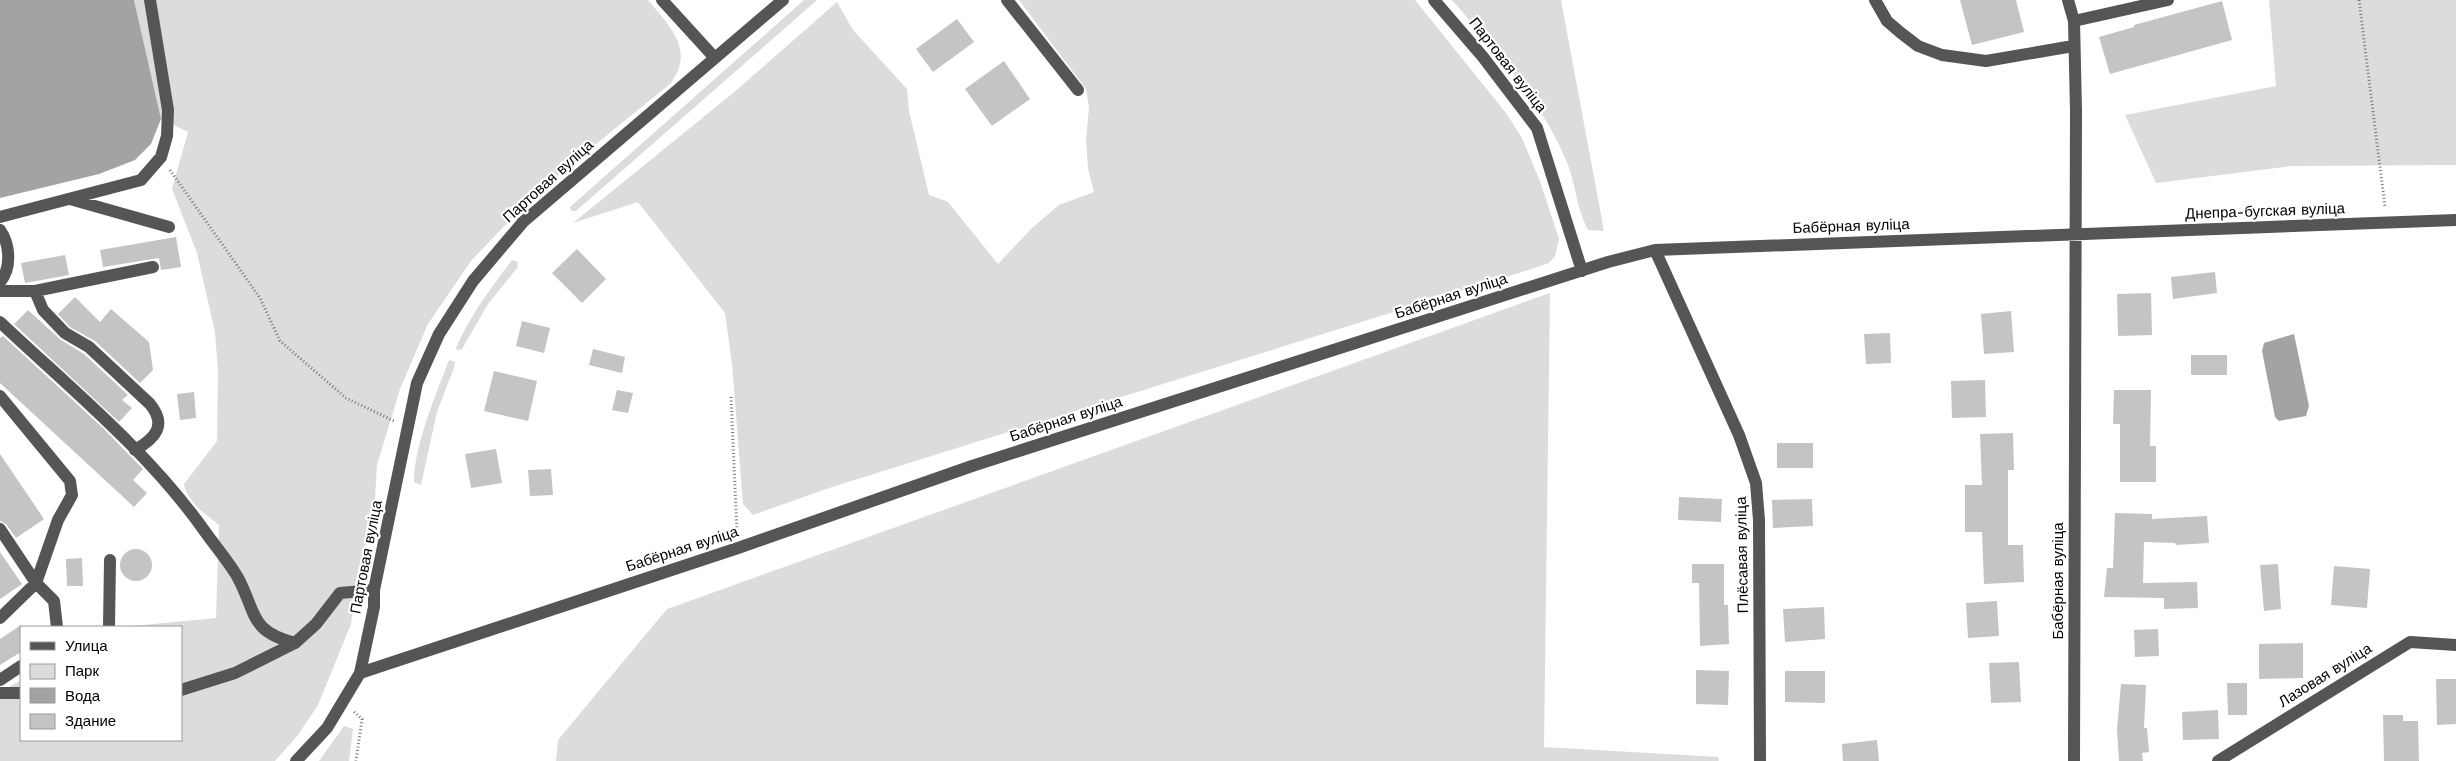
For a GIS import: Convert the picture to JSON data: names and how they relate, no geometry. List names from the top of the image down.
{
  "streets": {
    "street": [
      "Партовая вуліца",
      "Днепра-бугская вуліца",
      "Бабёрная вуліца",
      "Плёсавая вуліца",
      "Лазовая вуліца"
    ]
  },
  "crossings": [
    ["Партовая вуліца", "Бабёрная вуліца"],
    ["Днепра-бугская вуліца", "Бабёрная вуліца"],
    ["Бабёрная вуліца", "Плёсавая вуліца"]
  ],
  "legend": [
    "Улица",
    "Парк",
    "Вода",
    "Здание"
  ]
}
